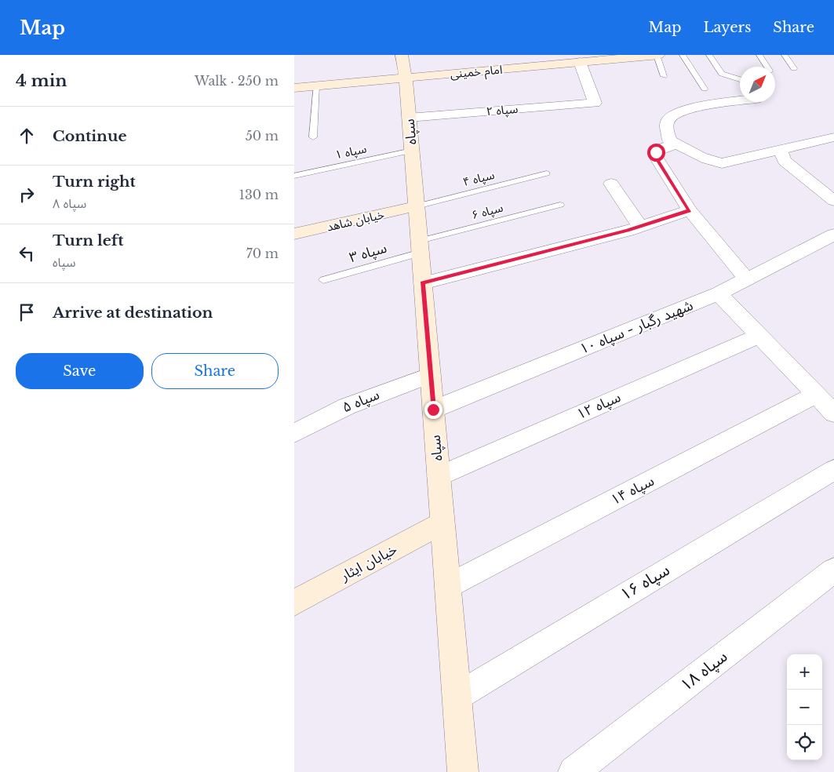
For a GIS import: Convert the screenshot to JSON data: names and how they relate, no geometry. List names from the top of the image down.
{
  "streets": {
    "main road": [
      "امام خمینی",
      "سپاه",
      "خیابان شاهد",
      "خیابان ایثار"
    ],
    "street": [
      "سپاه ۲",
      "شهید رگبار - سپاه ۱۰",
      "سپاه ۵",
      "سپاه ۱۲",
      "سپاه ۱۴",
      "سپاه ۱۶",
      "سپاه ۱۸"
    ],
    "lane": [
      "سپاه ۱",
      "سپاه ۴",
      "سپاه ۶",
      "سپاه ۳"
    ]
  },
  "crossings": [
    ["امام خمینی", "سپاه ۲"],
    ["امام خمینی", "سپاه"],
    ["سپاه ۲", "سپاه"],
    ["سپاه", "سپاه ۱"],
    ["سپاه", "سپاه ۴"],
    ["سپاه", "سپاه ۶"],
    ["سپاه", "خیابان شاهد"],
    ["سپاه", "سپاه ۳"],
    ["سپاه", "شهید رگبار - سپاه ۱۰"],
    ["سپاه", "سپاه ۵"],
    ["سپاه", "سپاه ۱۲"],
    ["سپاه", "سپاه ۱۴"],
    ["سپاه", "خیابان ایثار"],
    ["سپاه", "سپاه ۱۶"],
    ["سپاه ۴", "خیابان شاهد"],
    ["سپاه ۶", "سپاه ۳"]
  ],
  "north": "top right",
  "page": {
    "header": "Map",
    "nav": ["Map", "Layers", "Share"],
    "heading": ["4 min", "Walk · 250 m"],
    "list": [
      ["Continue", "50 m"],
      ["Turn right", "سپاه ۸", "130 m"],
      ["Turn left", "سپاه", "70 m"],
      "Arrive at destination"
    ],
    "buttons": ["Save", "Share"],
    "map_buttons": ["+", "−"]
  }
}
